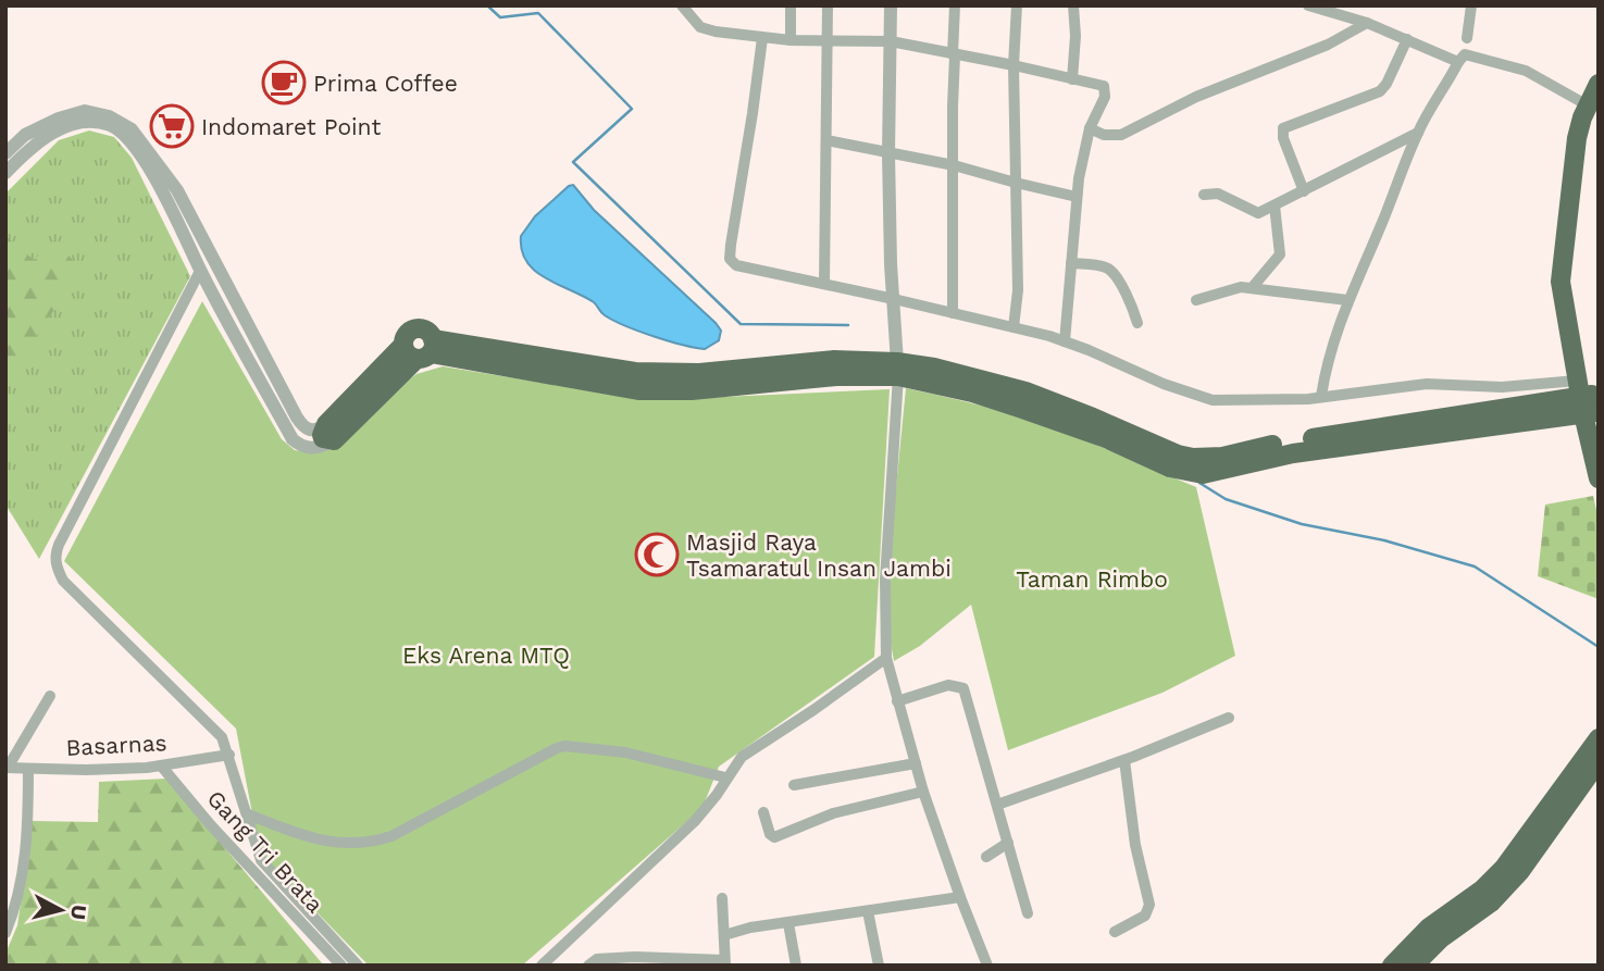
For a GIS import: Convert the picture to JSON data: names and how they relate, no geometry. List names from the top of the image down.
{
  "streets": {
    "street": ["Basarnas", "Gang Tri Brata"]
  },
  "crossings": [
    ["Basarnas", "Gang Tri Brata"]
  ],
  "parks": ["Taman Rimbo", "Eks Arena MTQ"],
  "places": {
    "cafe": ["Prima Coffee"],
    "supermarket": ["Indomaret Point"],
    "mosque": ["Masjid Raya Tsamaratul Insan Jambi"]
  },
  "north": "right"
}
